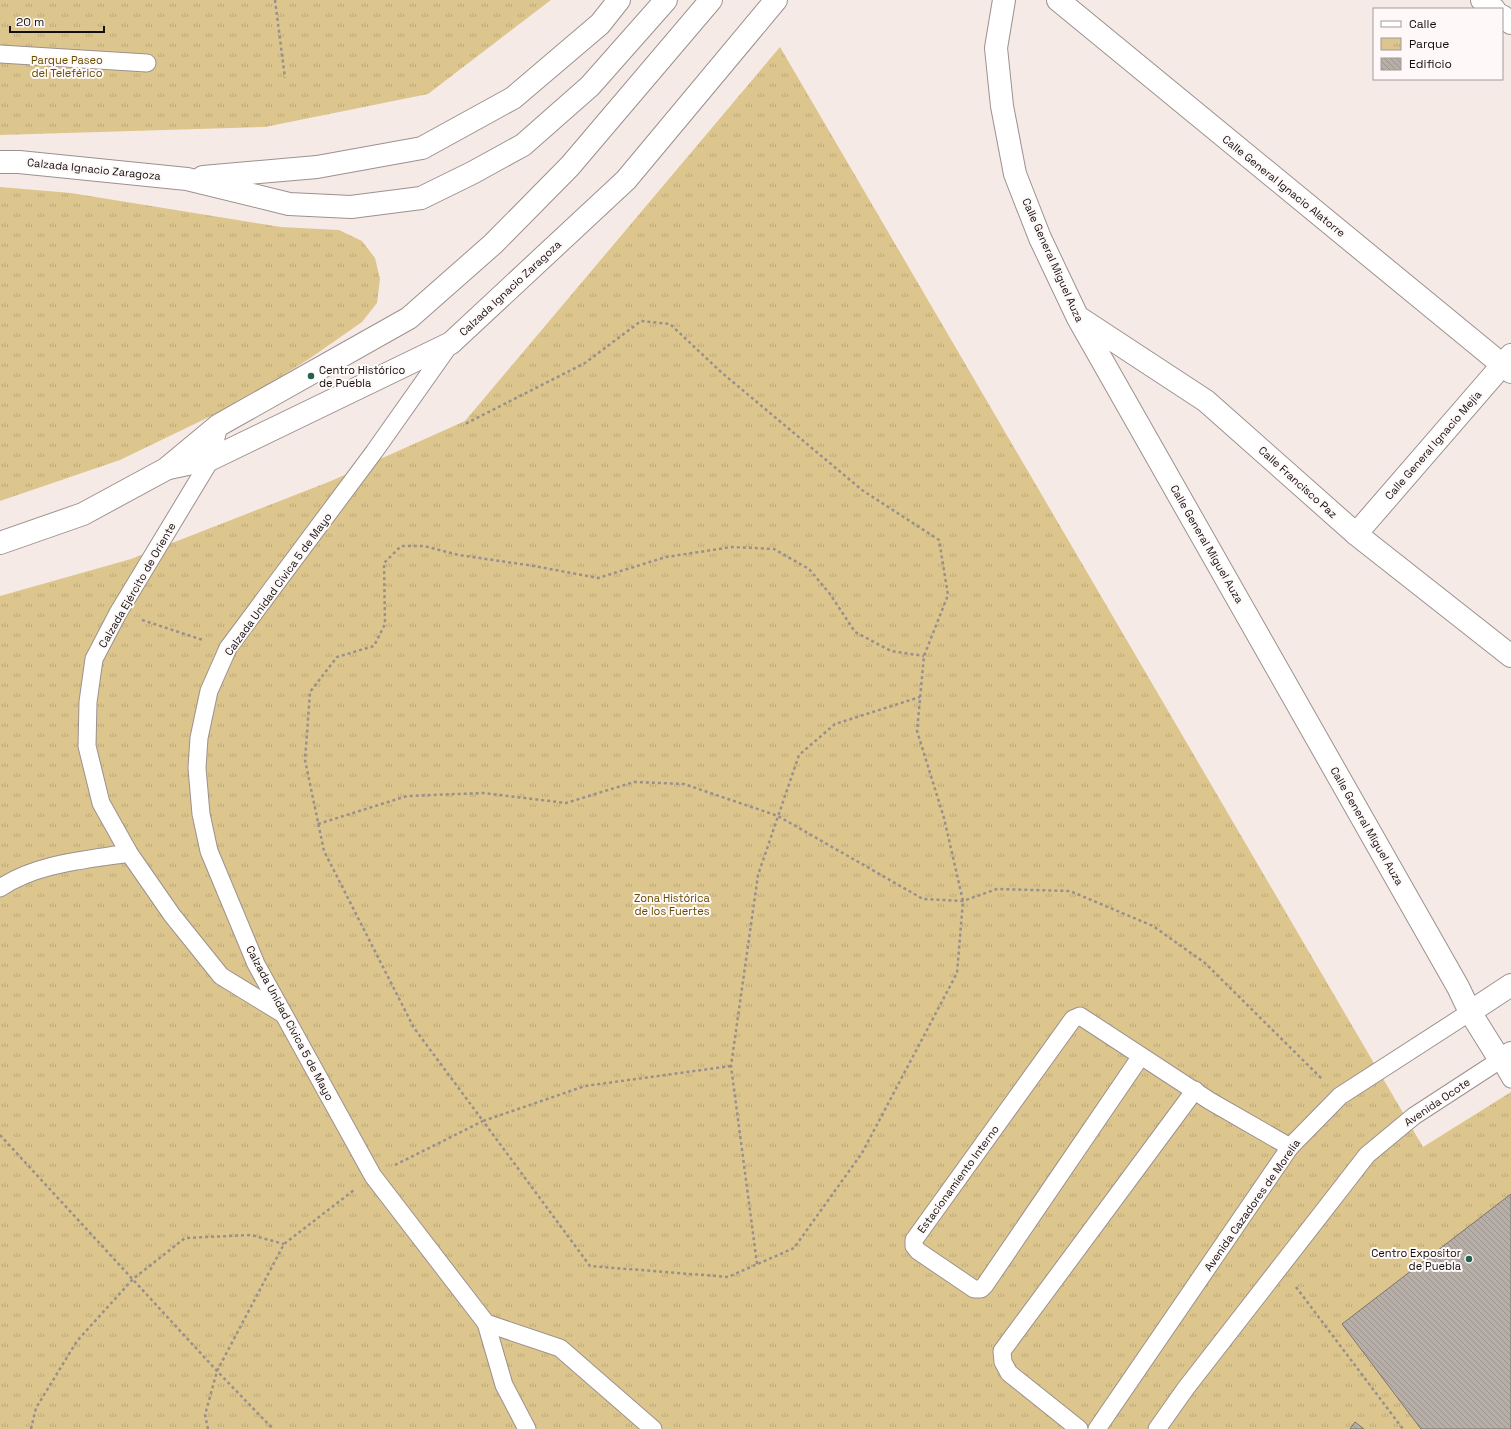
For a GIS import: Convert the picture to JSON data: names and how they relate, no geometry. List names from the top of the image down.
{
  "streets": {
    "main road": [
      "Calzada Ignacio Zaragoza",
      "Calle General Ignacio Alatorre",
      "Calle General Miguel Auza",
      "Calle General Ignacio Mejía",
      "Calle Francisco Paz",
      "Avenida Cazadores de Morelia"
    ],
    "lane": [
      "Calzada Unidad Cívica 5 de Mayo",
      "Calzada Ejército de Oriente",
      "Avenida Ocote",
      "Estacionamiento Interno"
    ]
  },
  "crossings": [
    ["Calzada Ignacio Zaragoza", "Calzada Unidad Cívica 5 de Mayo"],
    ["Calzada Ignacio Zaragoza", "Calzada Ejército de Oriente"],
    ["Calle General Ignacio Alatorre", "Calle General Ignacio Mejía"],
    ["Calle General Miguel Auza", "Calle Francisco Paz"],
    ["Calle General Miguel Auza", "Avenida Ocote"],
    ["Calle General Miguel Auza", "Avenida Cazadores de Morelia"],
    ["Calle General Ignacio Mejía", "Calle Francisco Paz"],
    ["Calzada Unidad Cívica 5 de Mayo", "Calzada Ejército de Oriente"]
  ],
  "parks": ["Parque Paseo del Teleférico", "Zona Histórica de los Fuertes"],
  "places": ["Centro Histórico de Puebla", "Centro Expositor de Puebla"],
  "legend": ["Calle", "Parque", "Edificio"],
  "scale_bar": "20 m"
}
